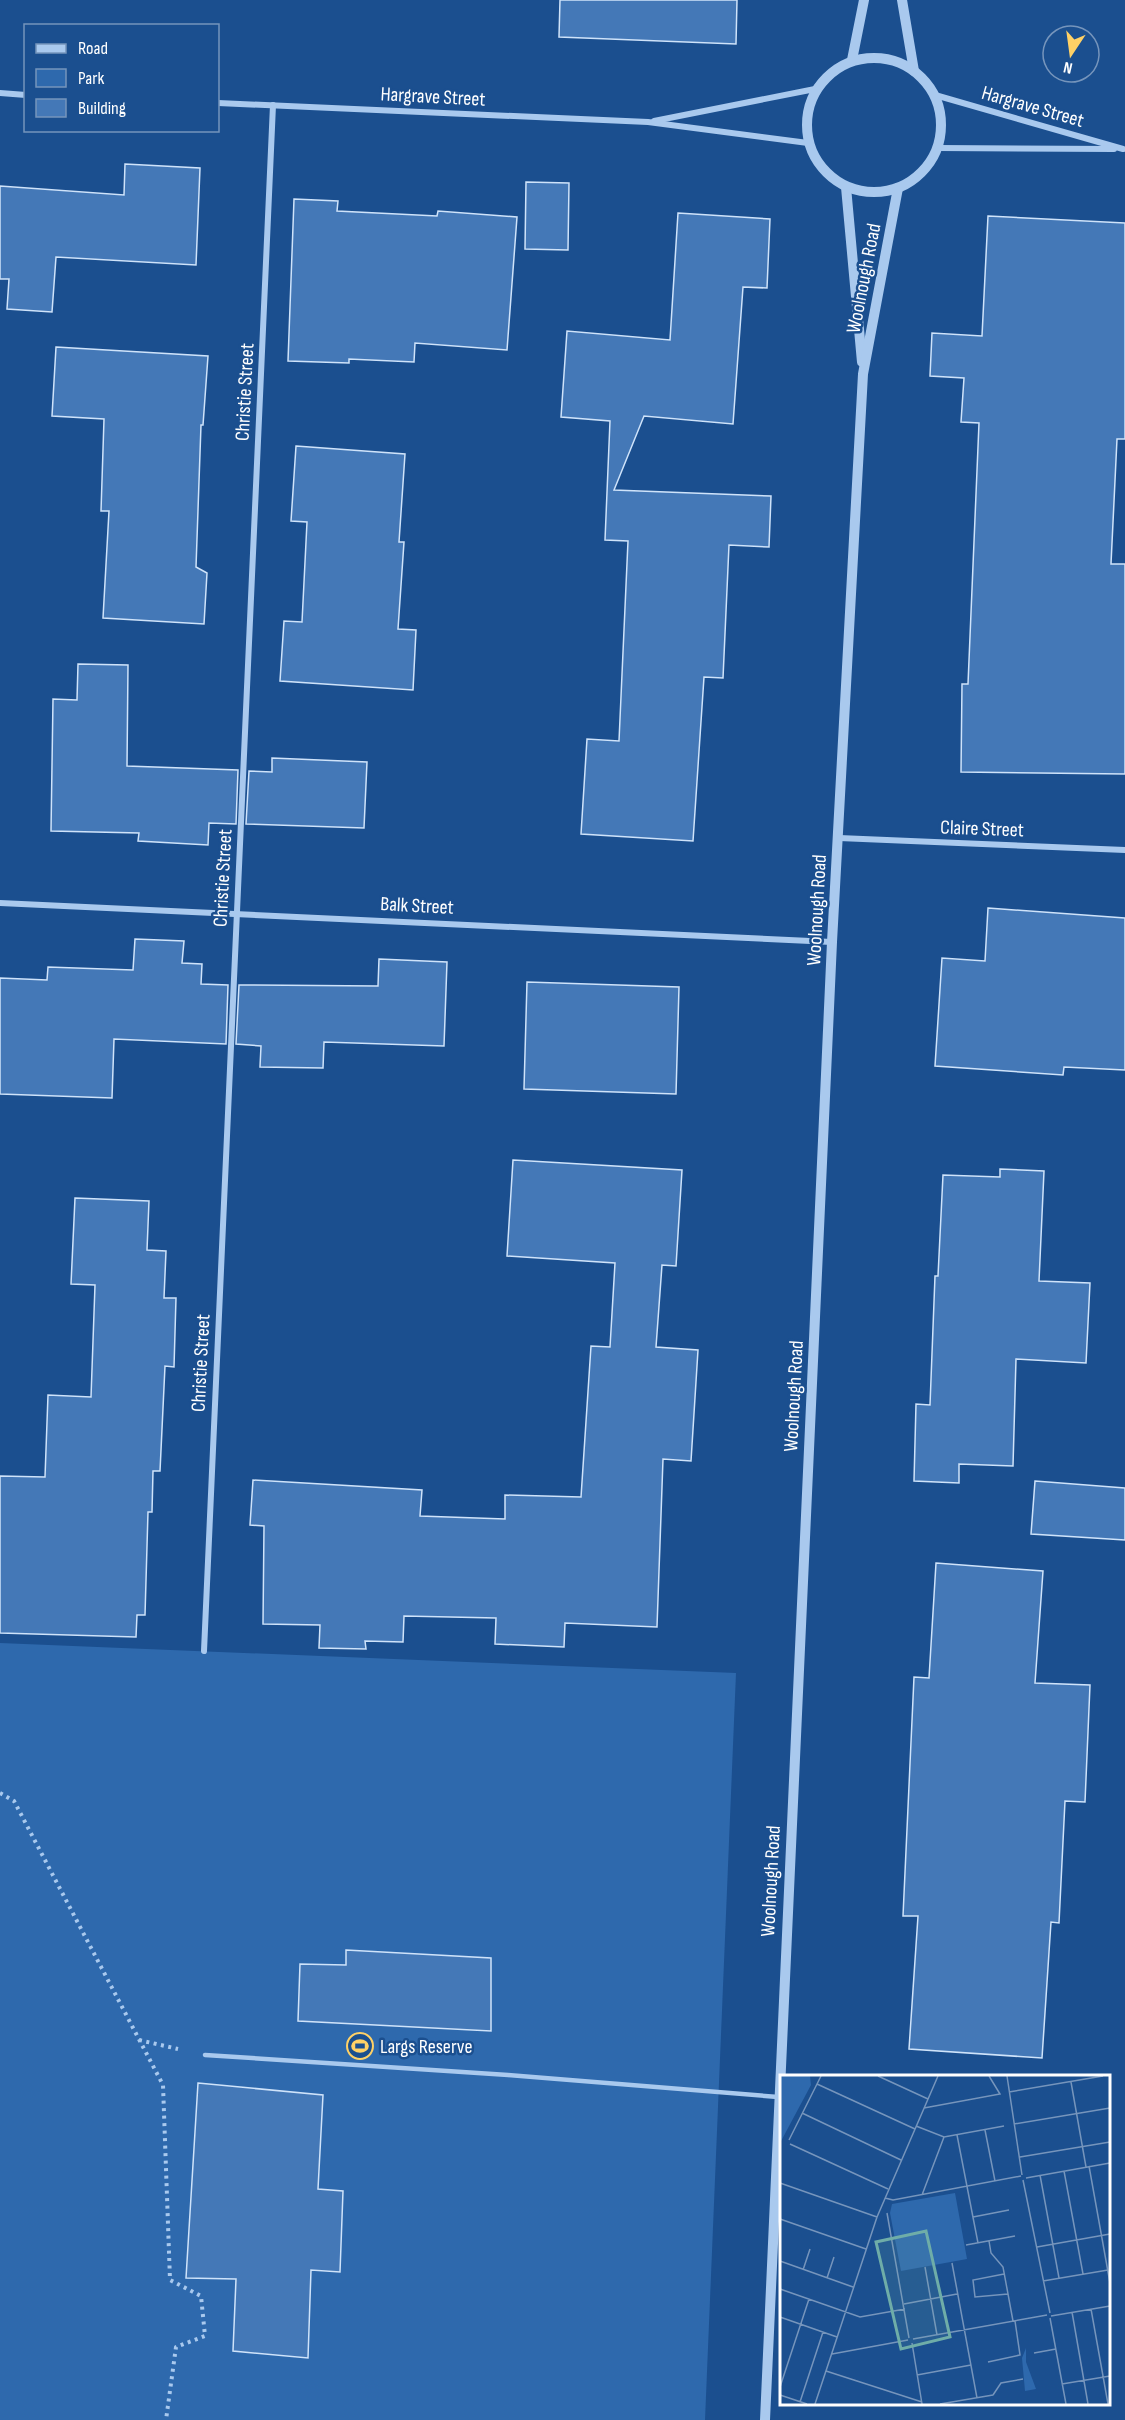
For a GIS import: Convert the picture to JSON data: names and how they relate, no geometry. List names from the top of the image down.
{
  "streets": {
    "street": [
      "Hargrave Street",
      "Woolnough Road",
      "Christie Street",
      "Claire Street",
      "Balk Street"
    ]
  },
  "crossings": [
    ["Hargrave Street", "Woolnough Road"],
    ["Hargrave Street", "Christie Street"],
    ["Woolnough Road", "Claire Street"],
    ["Woolnough Road", "Balk Street"],
    ["Christie Street", "Balk Street"]
  ],
  "places": {
    "sports": ["Largs Reserve"]
  },
  "legend": ["Road", "Park", "Building"],
  "north": "bottom"
}
